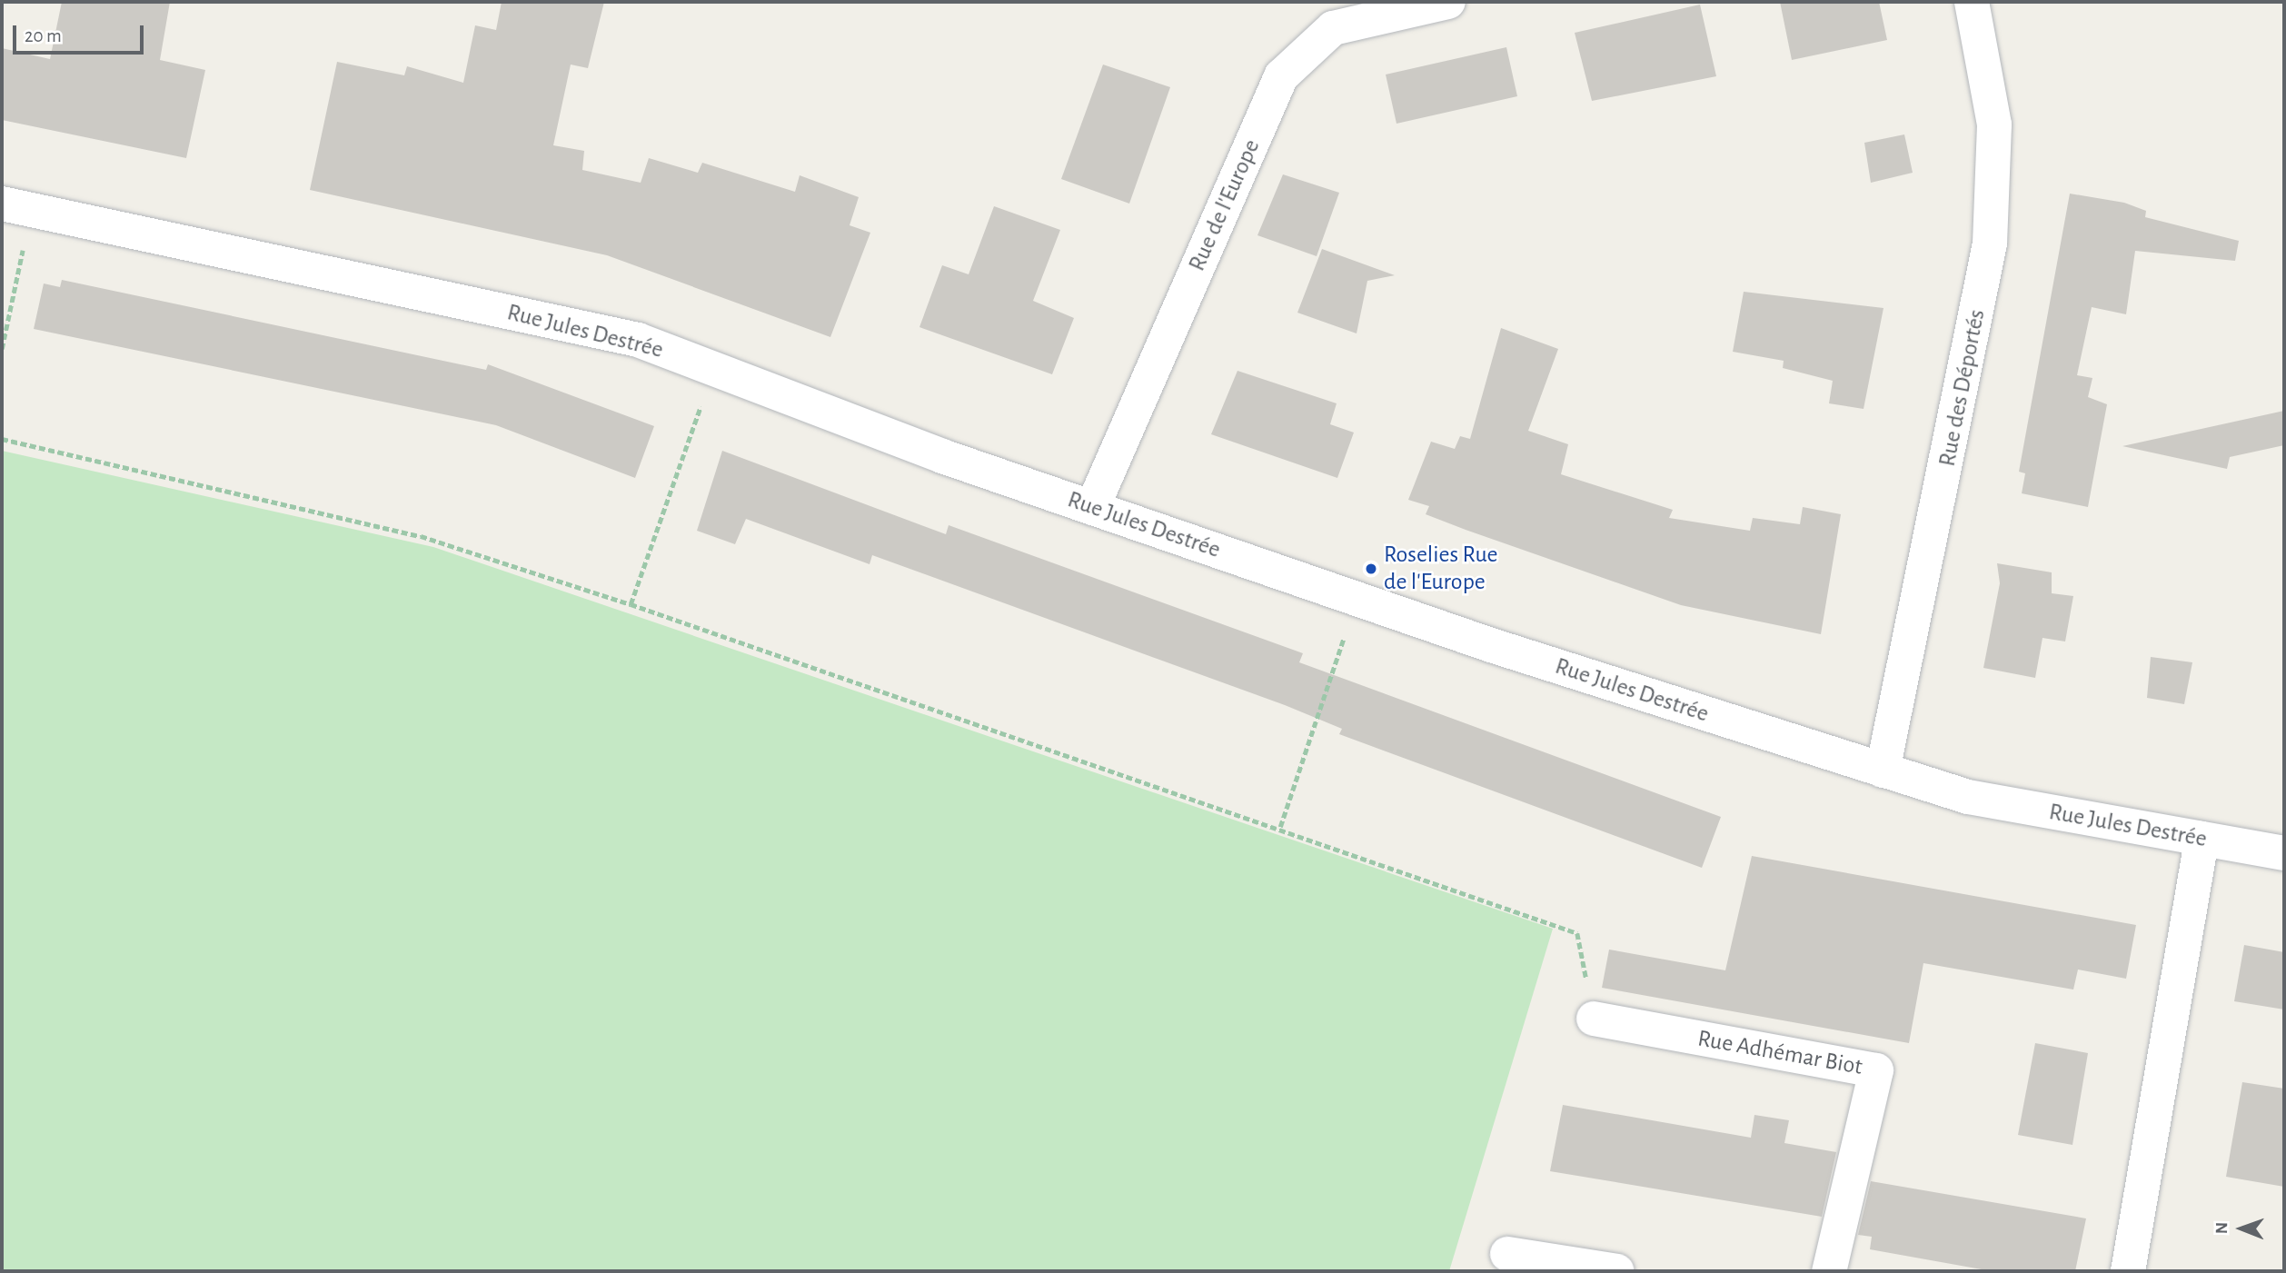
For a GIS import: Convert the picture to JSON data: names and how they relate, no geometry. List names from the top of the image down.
{
  "streets": {
    "street": [
      "Rue de l'Europe",
      "Rue Jules Destrée",
      "Rue des Déportés",
      "Rue Adhémar Biot"
    ]
  },
  "crossings": [
    ["Rue de l'Europe", "Rue Jules Destrée"],
    ["Rue Jules Destrée", "Rue des Déportés"]
  ],
  "places": ["Roselies Rue de l'Europe"],
  "scale_bar": "20 m",
  "north": "left"
}
